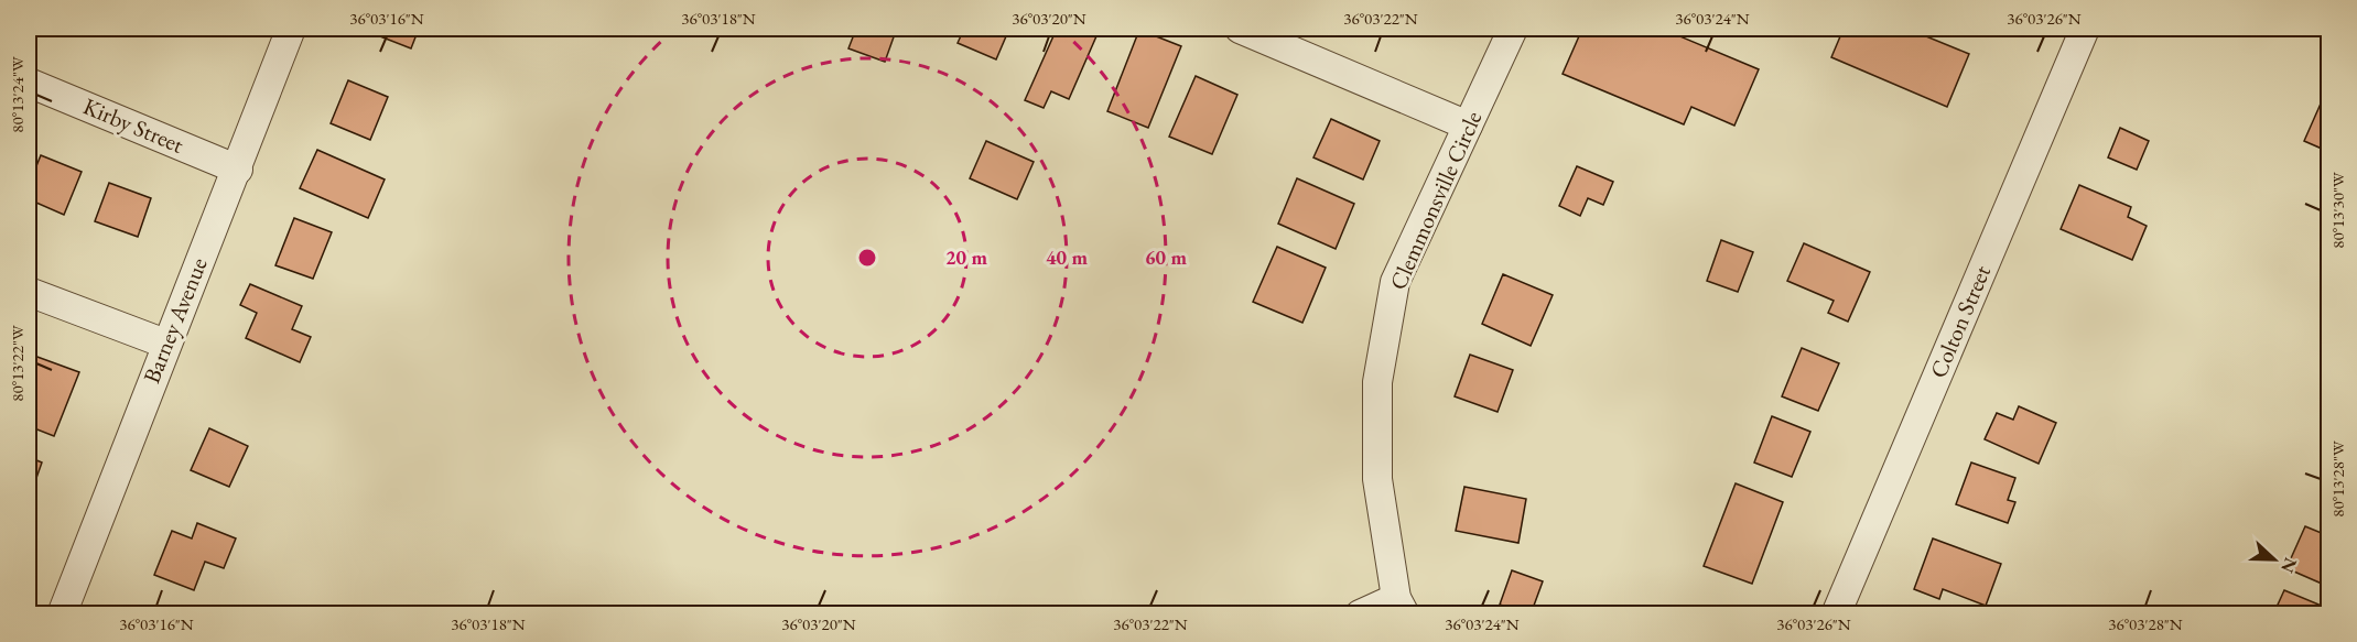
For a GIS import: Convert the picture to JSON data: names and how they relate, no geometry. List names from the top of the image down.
{
  "streets": {
    "street": [
      "Kirby Street",
      "Clemmonsville Circle",
      "Barney Avenue",
      "Colton Street"
    ]
  },
  "crossings": [
    ["Kirby Street", "Barney Avenue"]
  ],
  "north": "right",
  "coordinates": [
    "36°03'16\"N",
    "36°03'18\"N",
    "36°03'20\"N",
    "36°03'22\"N",
    "36°03'24\"N",
    "36°03'26\"N",
    "80°13'24\"W",
    "80°13'30\"W",
    "80°13'22\"W",
    "80°13'28\"W",
    "36°03'28\"N"
  ],
  "rings": ["20 m", "40 m", "60 m"]
}
